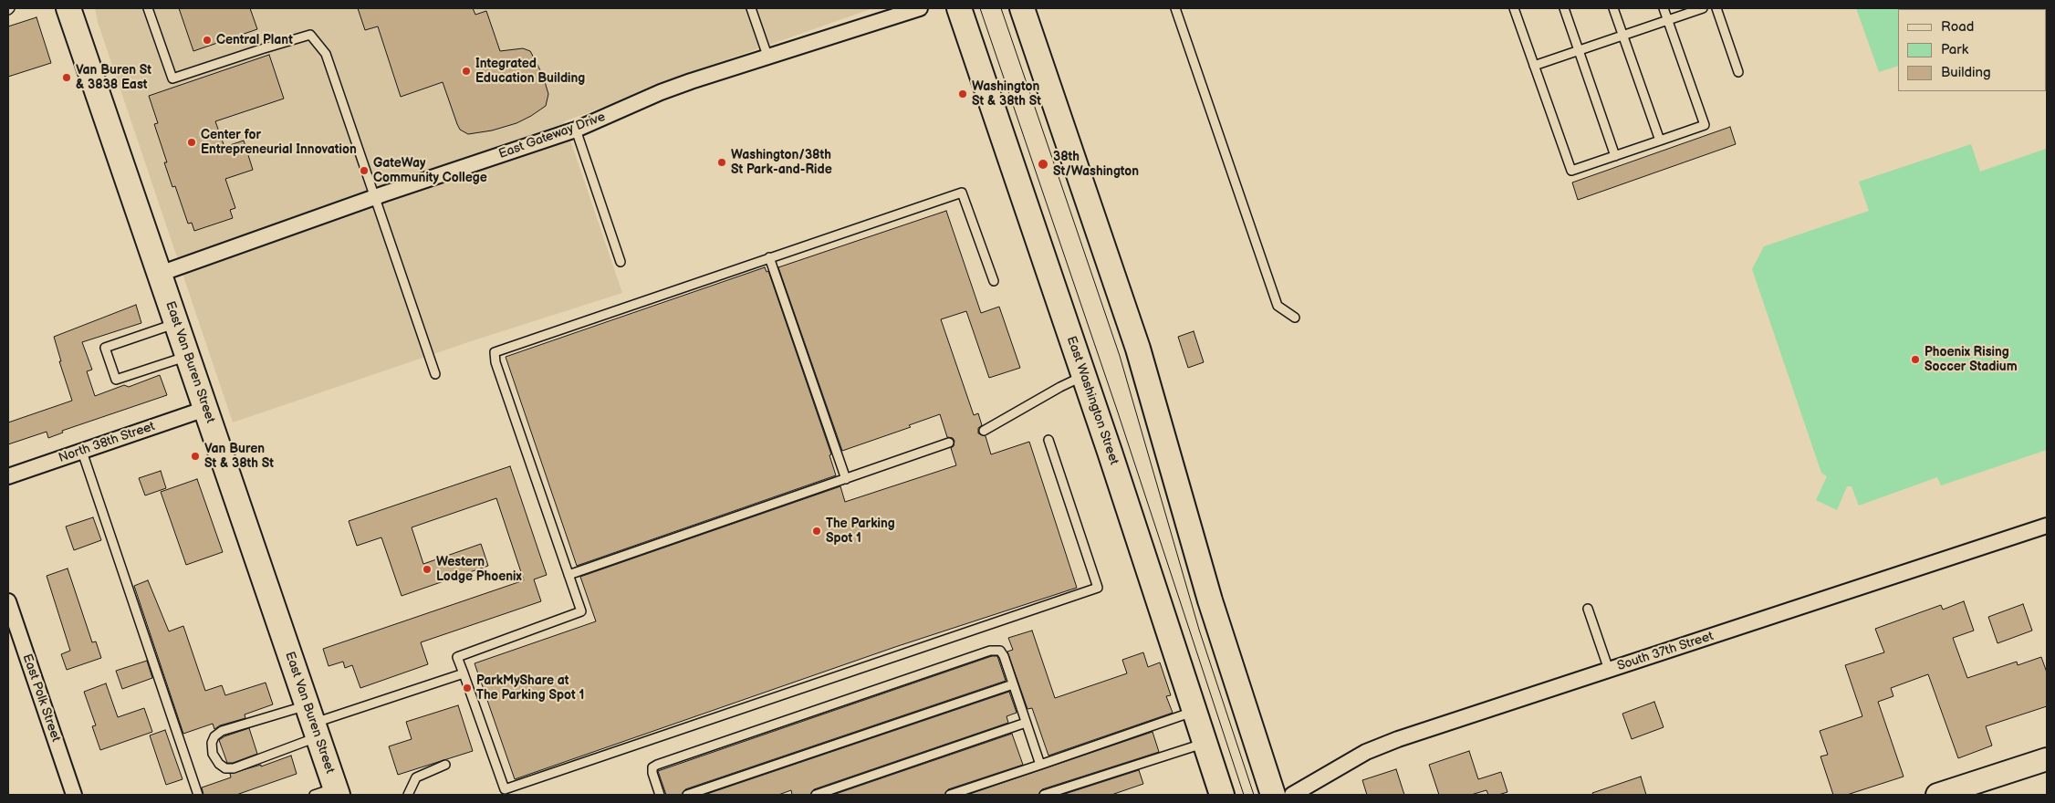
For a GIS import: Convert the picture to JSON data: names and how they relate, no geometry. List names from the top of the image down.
{
  "streets": {
    "main road": ["East Van Buren Street", "East Washington Street"],
    "street": [
      "East Gateway Drive",
      "North 38th Street",
      "South 37th Street",
      "East Polk Street"
    ]
  },
  "crossings": [
    ["East Gateway Drive", "East Van Buren Street"],
    ["East Van Buren Street", "North 38th Street"]
  ],
  "places": [
    "Central Plant",
    "Integrated Education Building",
    "Van Buren St & 3838 East",
    "Washington St & 38th St",
    "Center for Entrepreneurial Innovation",
    "Washington/38th St Park-and-Ride",
    "38th St/Washington",
    "GateWay Community College",
    "Phoenix Rising Soccer Stadium",
    "Van Buren St & 38th St",
    "The Parking Spot 1",
    "Western Lodge Phoenix",
    "ParkMyShare at The Parking Spot 1"
  ],
  "legend": ["Road", "Park", "Building"]
}
